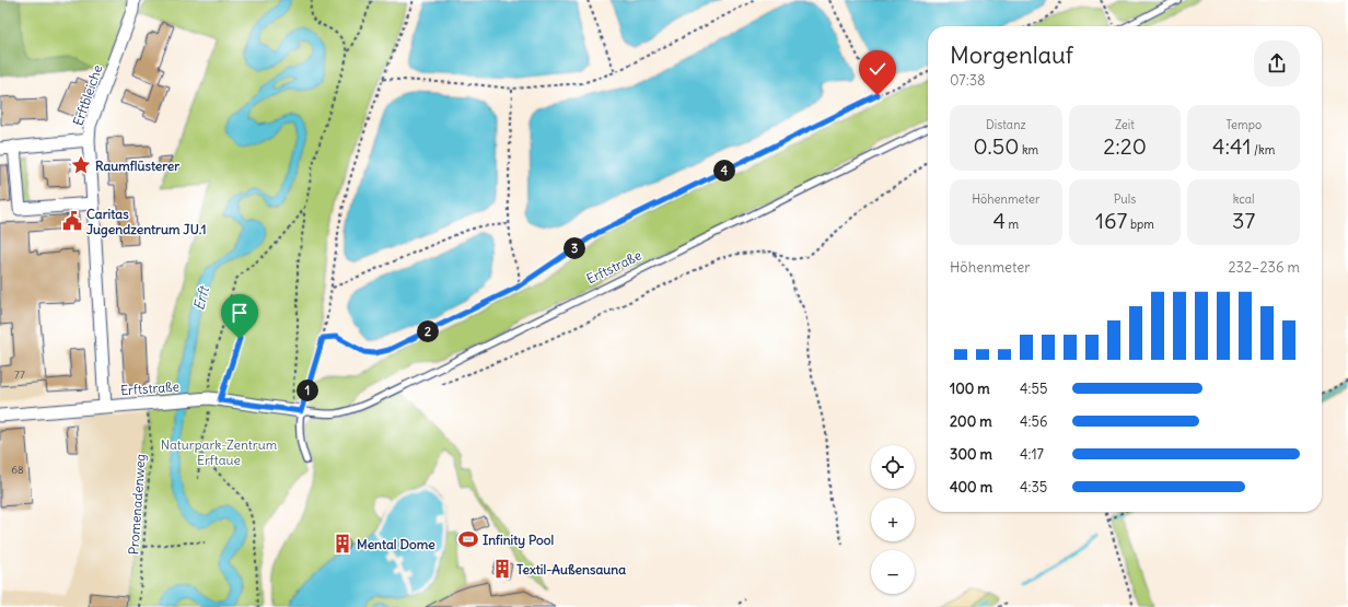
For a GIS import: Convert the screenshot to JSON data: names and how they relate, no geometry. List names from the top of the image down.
{
  "streets": {
    "street": ["Erftbleiche", "Erftstraße"],
    "path": ["Promenadenweg"]
  },
  "crossings": [
    ["Erftbleiche", "Erftstraße"],
    ["Erftstraße", "Promenadenweg"]
  ],
  "water": ["Erft"],
  "parks": ["Naturpark-Zentrum Erftaue"],
  "places": {
    "place": ["Raumflüsterer"],
    "public building": ["Caritas Jugendzentrum JU.1"],
    "sports": ["Infinity Pool"],
    "building": ["Mental Dome", "Textil-Außensauna"]
  },
  "house_numbers": ["77", "68"],
  "page": {
    "heading": ["Morgenlauf", "07:38"],
    "stats": [
      ["Distanz", "0.50 km"],
      ["Zeit", "2:20"],
      ["Tempo", "4:41 /km"],
      ["Höhenmeter", "4 m"],
      ["Puls", "167 bpm"],
      ["kcal", "37"]
    ],
    "pins": [
      "4",
      "3",
      "2",
      "1"
    ],
    "chart": ["Höhenmeter", "232–236 m"],
    "list": [
      {
        "name": "100 m",
        "note": "4:55"
      },
      {
        "name": "200 m",
        "note": "4:56"
      },
      {
        "name": "300 m",
        "note": "4:17"
      },
      {
        "name": "400 m",
        "note": "4:35"
      }
    ],
    "map_buttons": ["+", "−"]
  }
}
